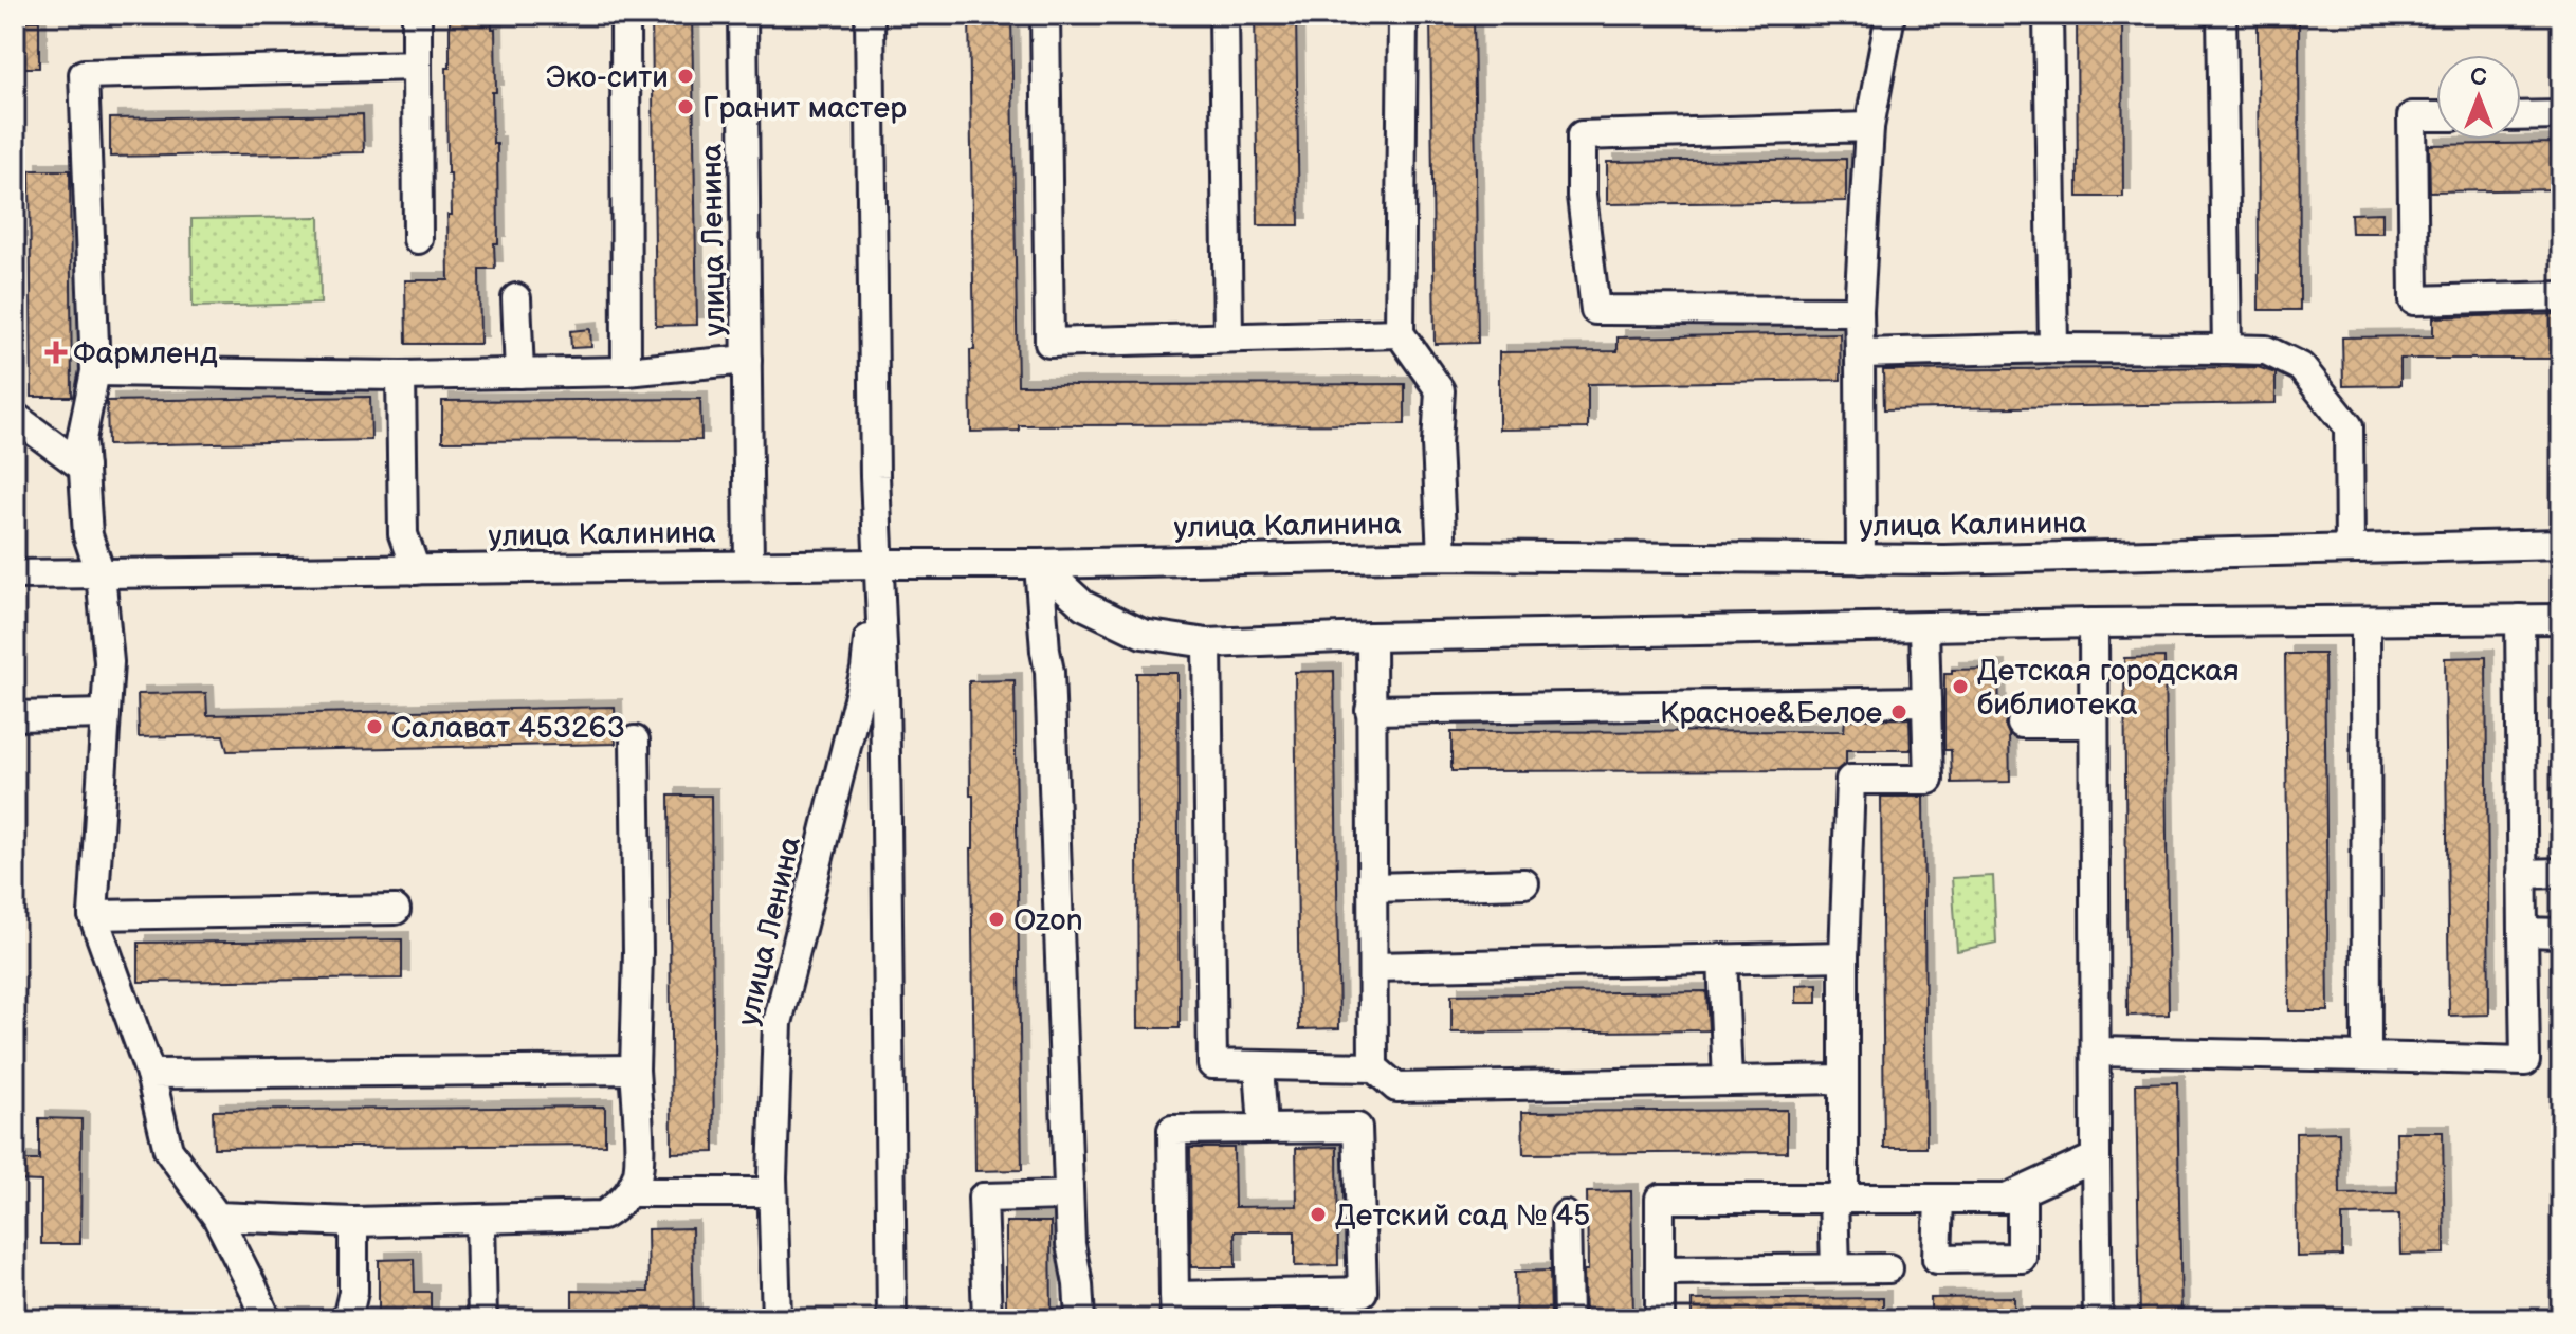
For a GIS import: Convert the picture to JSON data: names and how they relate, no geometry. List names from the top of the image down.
{
  "streets": {
    "street": ["улица Ленина", "улица Калинина"]
  },
  "crossings": [
    ["улица Ленина", "улица Калинина"]
  ],
  "places": {
    "other": [
      "Эко-сити",
      "Гранит мастер",
      "Детская городская библиотека",
      "Красное&Белое",
      "Салават 453263",
      "Ozon",
      "Детский сад № 45"
    ],
    "health": ["Фармленд"]
  },
  "north": "top"
}
